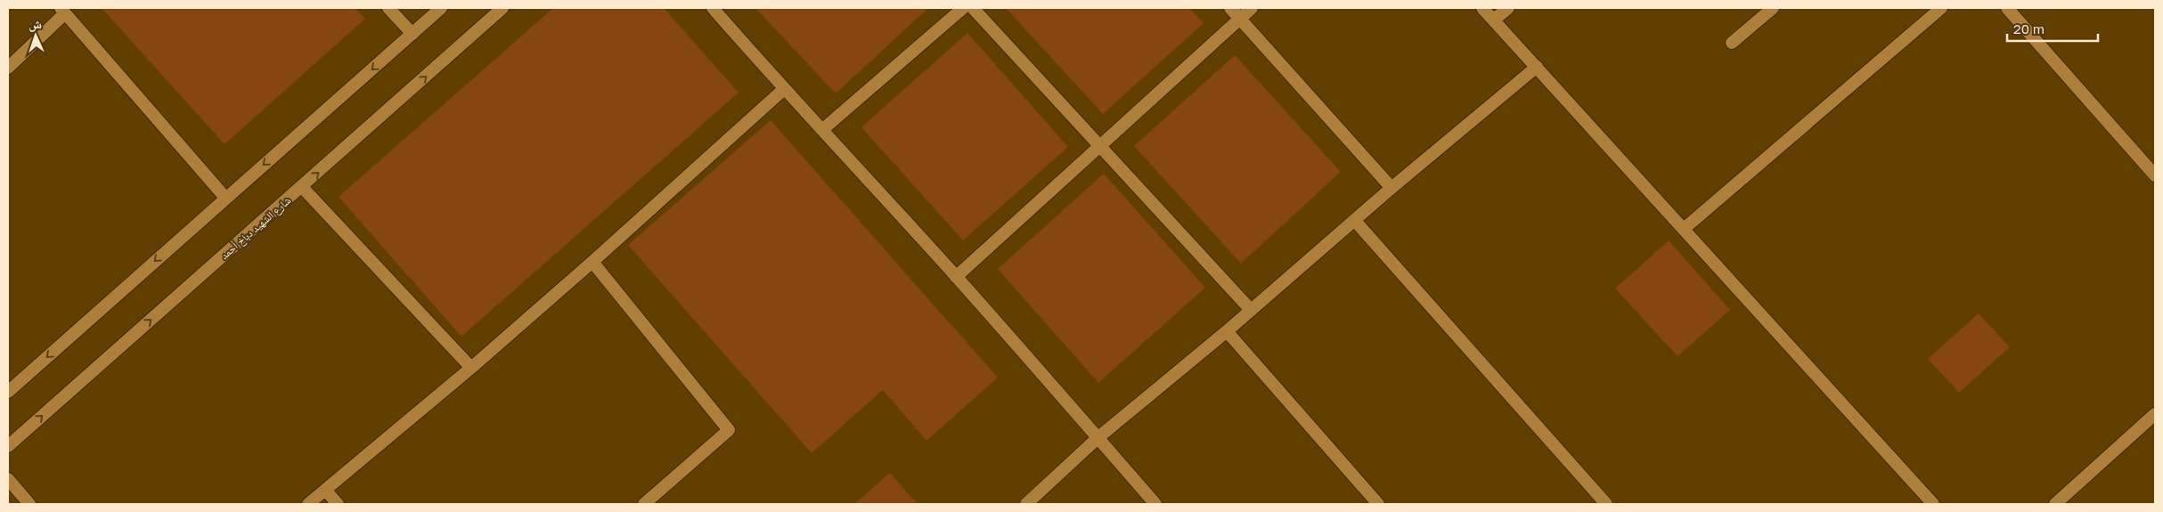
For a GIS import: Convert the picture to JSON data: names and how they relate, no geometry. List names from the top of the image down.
{
  "streets": {
    "street": ["شارع الشهيد دباخ أحمد"]
  },
  "scale_bar": "20 m",
  "north": "top"
}
